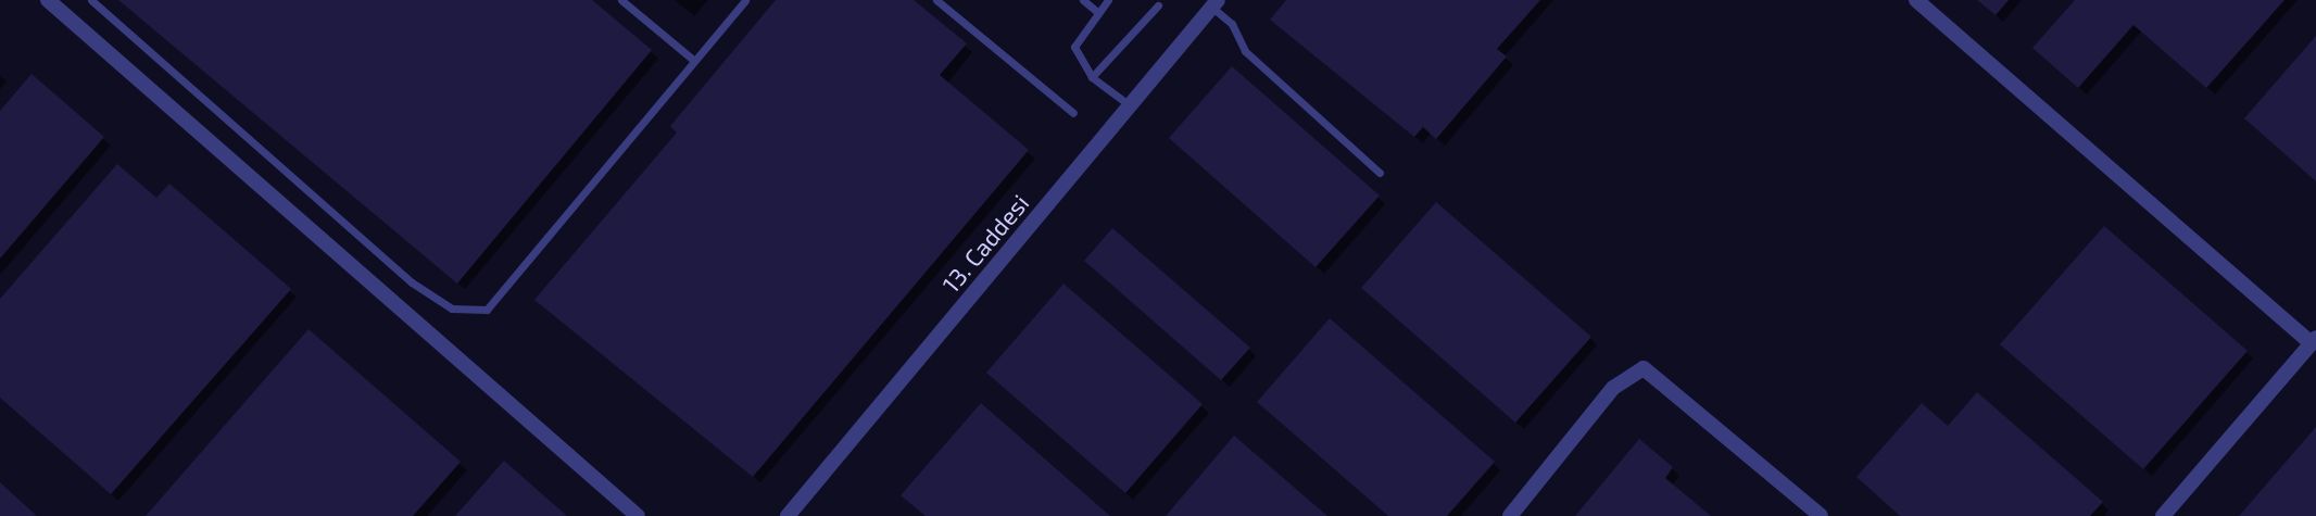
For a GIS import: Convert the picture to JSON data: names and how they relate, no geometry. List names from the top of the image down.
{
  "streets": {
    "street": ["13. Caddesi"]
  }
}
